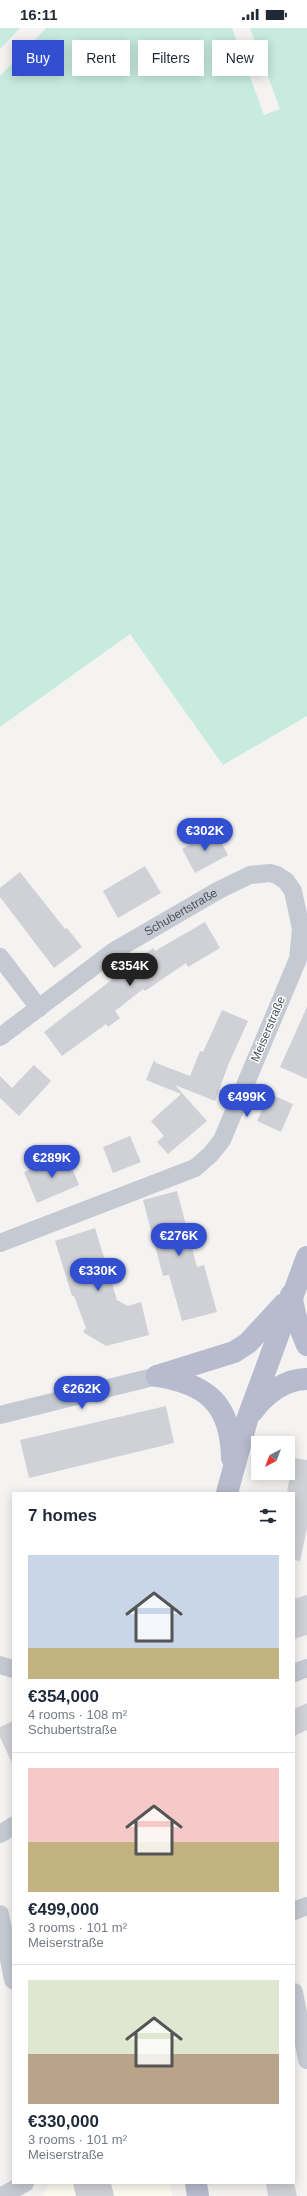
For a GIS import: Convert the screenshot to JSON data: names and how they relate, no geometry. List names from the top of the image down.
{
  "streets": {
    "street": ["Schubertstraße", "Meiserstraße"]
  },
  "crossings": [
    ["Schubertstraße", "Meiserstraße"]
  ],
  "north": "bottom left",
  "page": {
    "status": "16:11",
    "chip": [
      "Buy",
      "Rent",
      "Filters",
      "New"
    ],
    "price": [
      "€302K",
      "€354K",
      "€499K",
      "€289K",
      "€276K",
      "€330K",
      "€262K"
    ],
    "heading": "7 homes",
    "list": [
      {
        "name": "€354,000",
        "note": "4 rooms · 108 m² · Schubertstraße"
      },
      {
        "name": "€499,000",
        "note": "3 rooms · 101 m² · Meiserstraße"
      },
      {
        "name": "€330,000",
        "note": "3 rooms · 101 m² · Meiserstraße"
      }
    ]
  }
}
